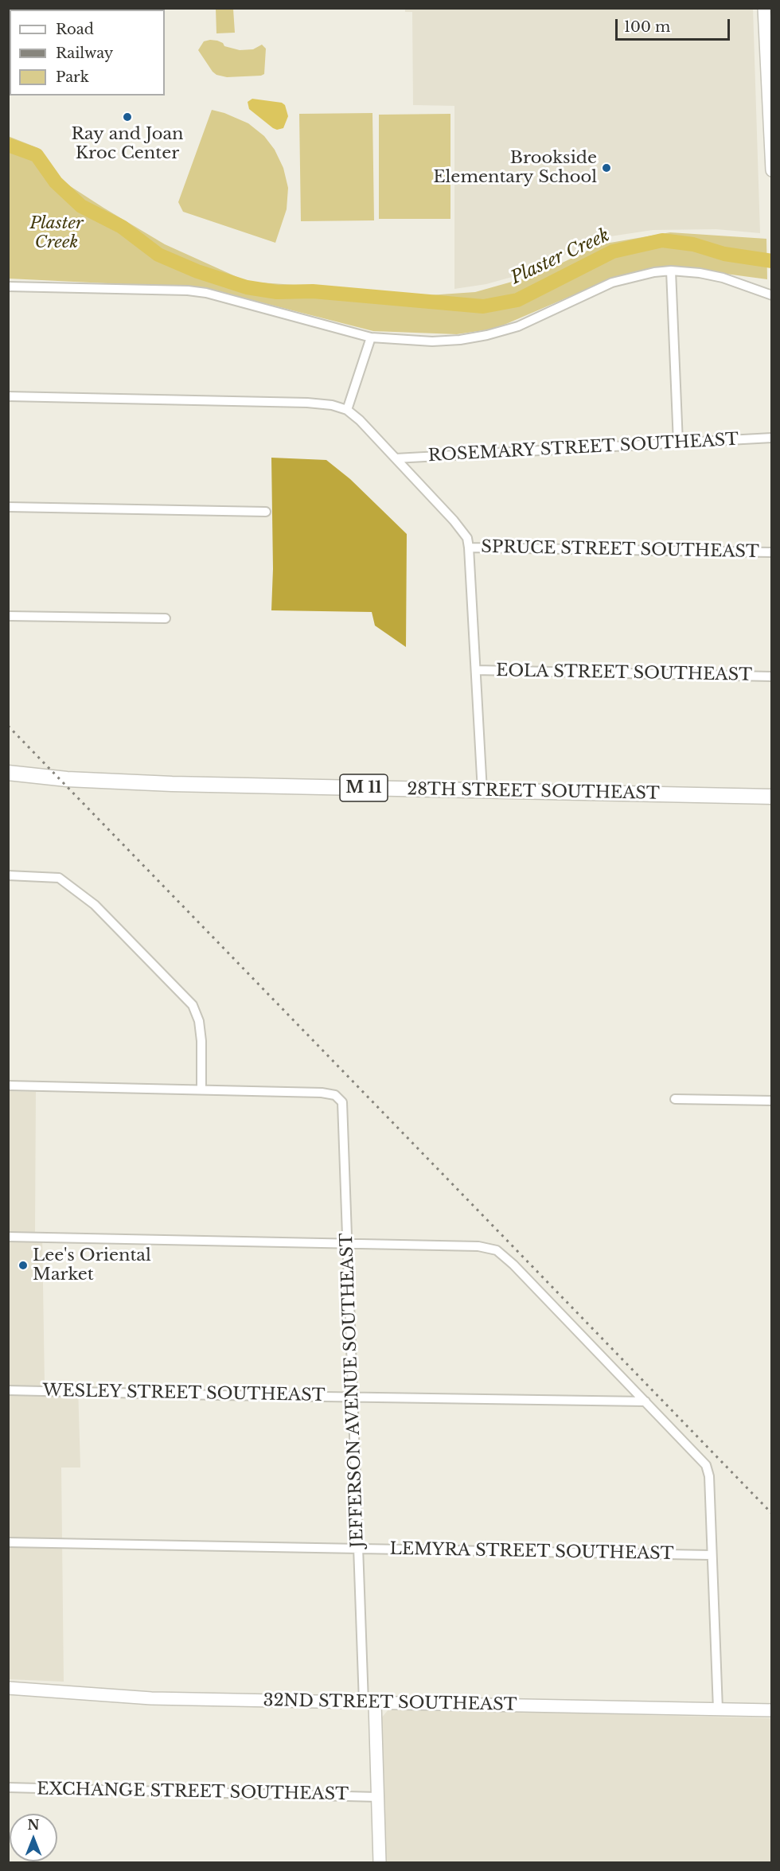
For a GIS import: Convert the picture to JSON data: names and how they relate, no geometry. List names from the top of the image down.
{
  "streets": {
    "main road": ["M 11", "28TH STREET SOUTHEAST"],
    "street": [
      "ROSEMARY STREET SOUTHEAST",
      "SPRUCE STREET SOUTHEAST",
      "EOLA STREET SOUTHEAST",
      "JEFFERSON AVENUE SOUTHEAST",
      "WESLEY STREET SOUTHEAST",
      "LEMYRA STREET SOUTHEAST",
      "32ND STREET SOUTHEAST",
      "EXCHANGE STREET SOUTHEAST"
    ]
  },
  "crossings": [
    ["JEFFERSON AVENUE SOUTHEAST", "WESLEY STREET SOUTHEAST"],
    ["JEFFERSON AVENUE SOUTHEAST", "LEMYRA STREET SOUTHEAST"],
    ["JEFFERSON AVENUE SOUTHEAST", "32ND STREET SOUTHEAST"],
    ["JEFFERSON AVENUE SOUTHEAST", "EXCHANGE STREET SOUTHEAST"]
  ],
  "water": ["Plaster Creek"],
  "parks": ["Plaster Creek"],
  "places": ["Ray and Joan Kroc Center", "Brookside Elementary School", "Lee's Oriental Market"],
  "legend": ["Road", "Railway", "Park"],
  "scale_bar": "100 m",
  "north": "top"
}
